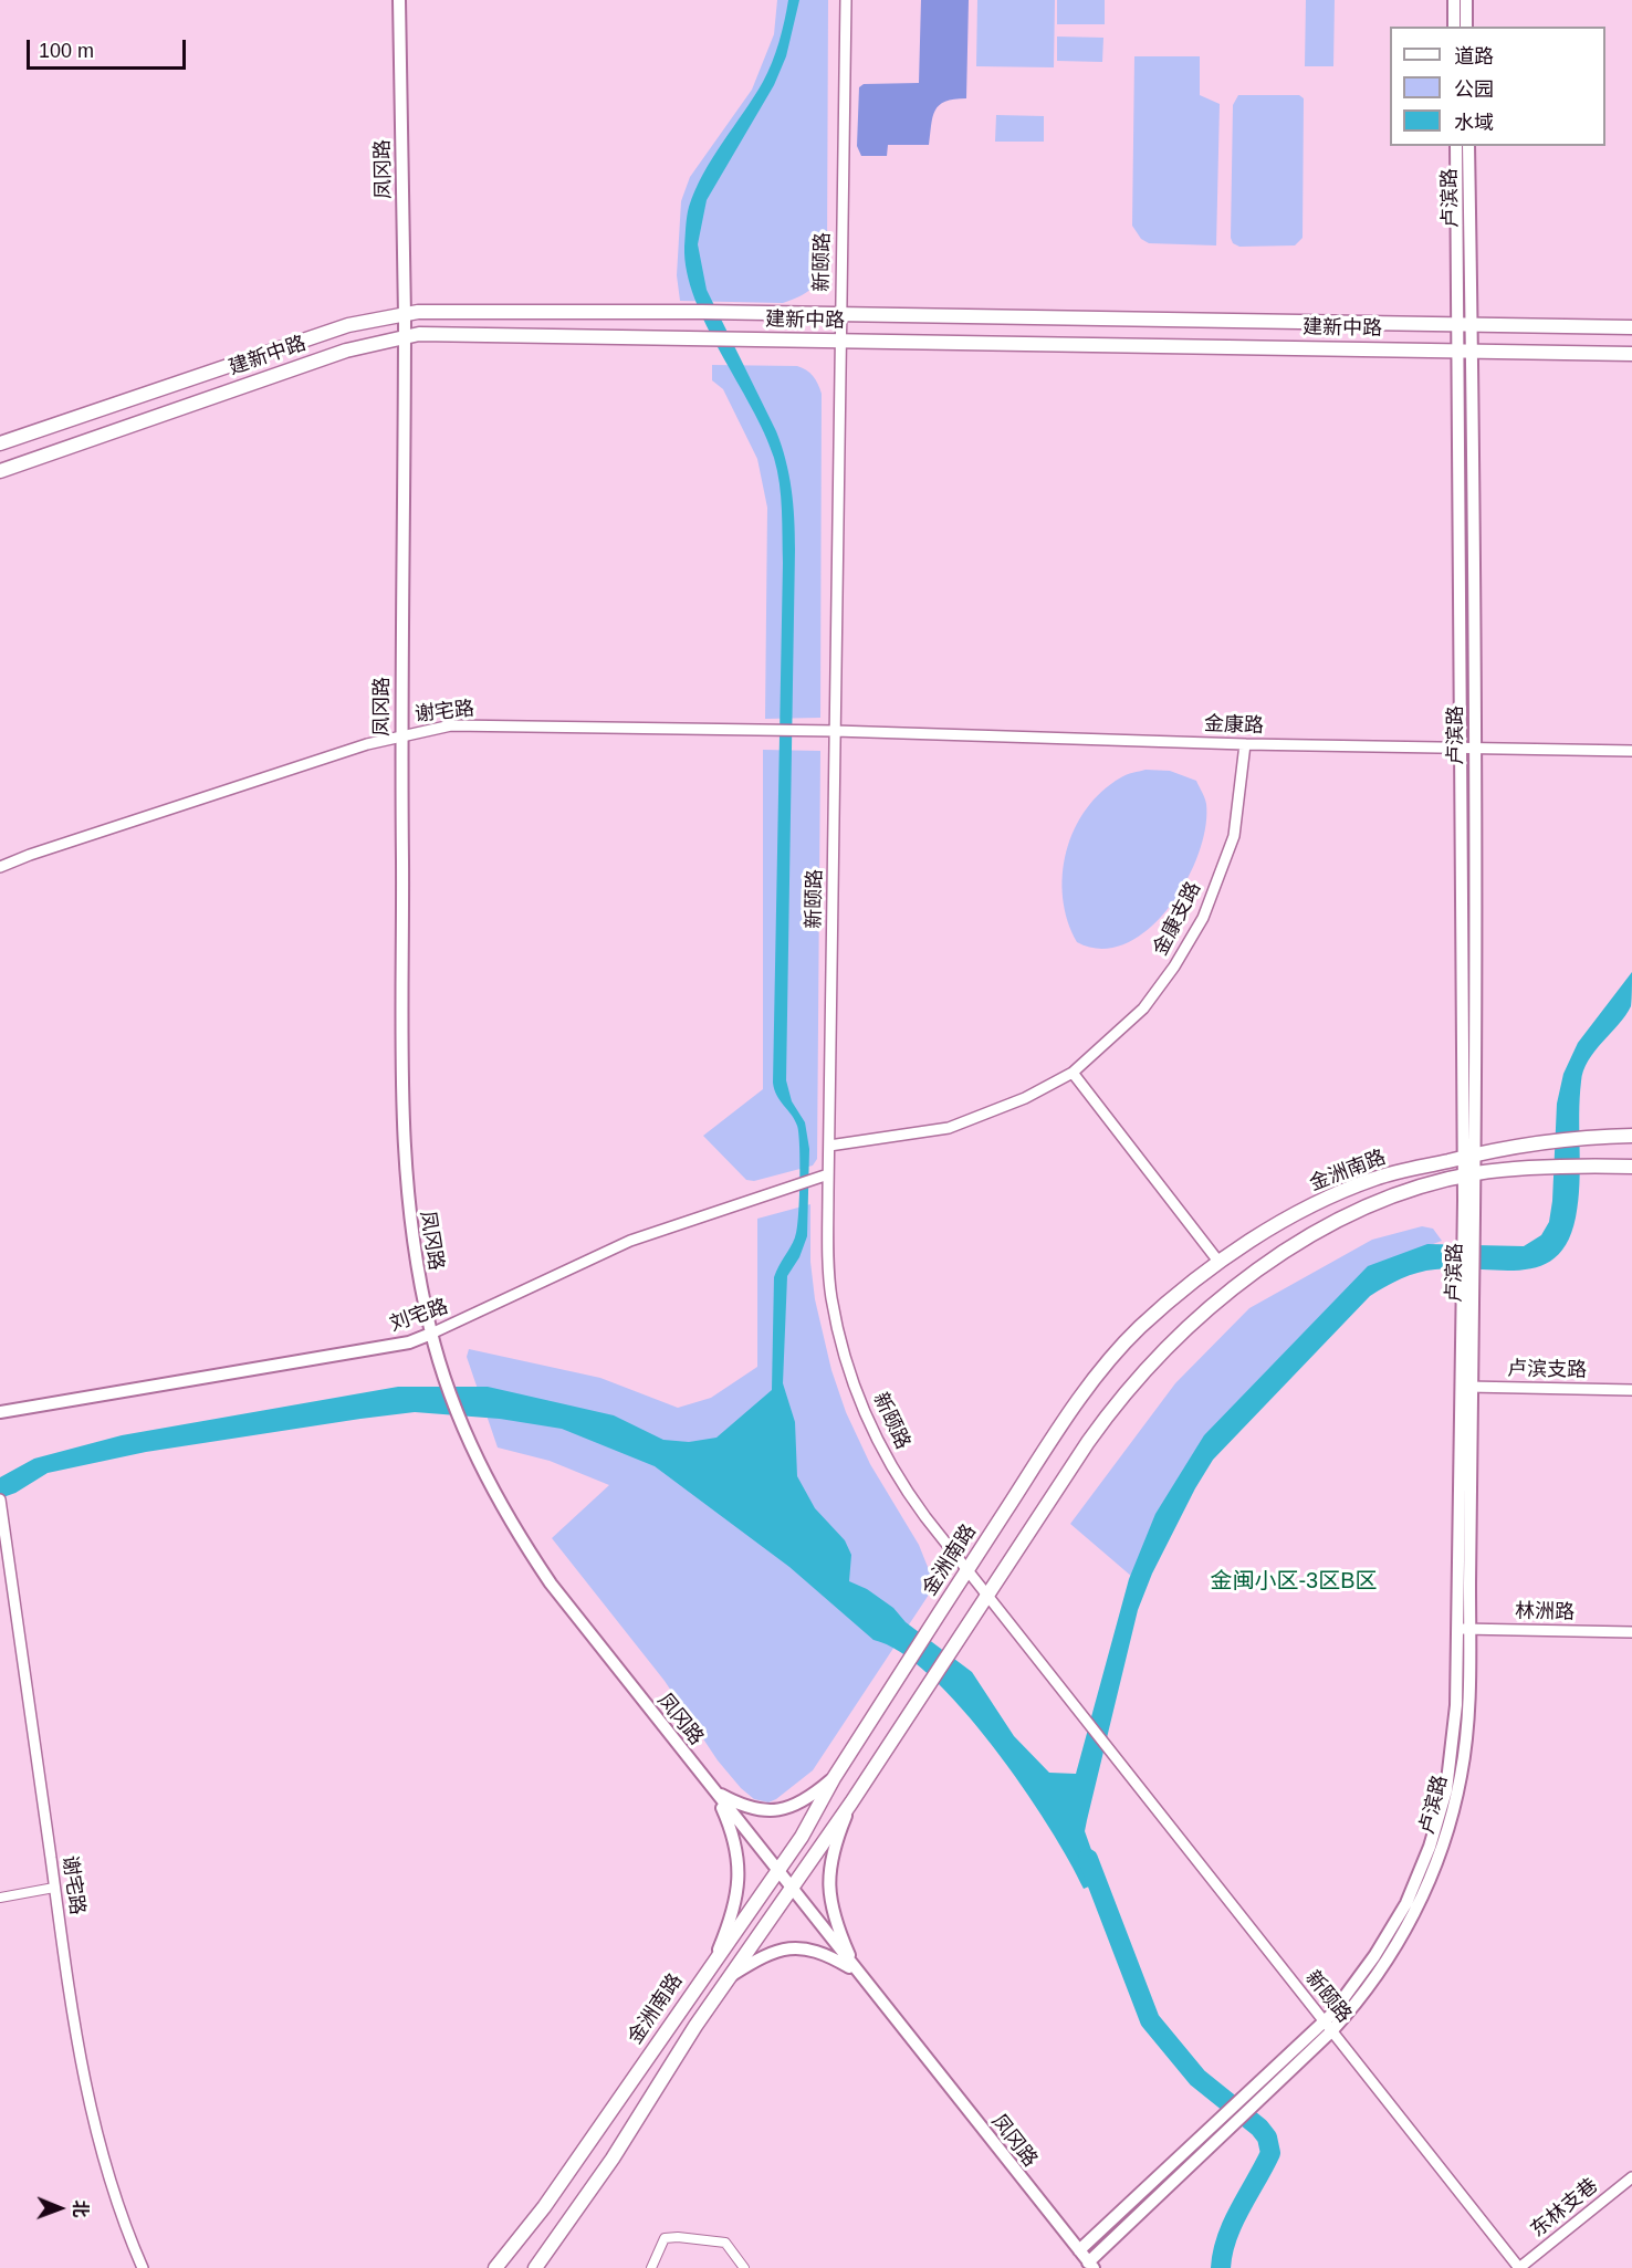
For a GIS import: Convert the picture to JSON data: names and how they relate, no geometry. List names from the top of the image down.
{
  "streets": {
    "main road": [
      "凤冈路",
      "卢滨路",
      "建新中路",
      "金洲南路",
      "刘宅路"
    ],
    "street": [
      "新颐路",
      "谢宅路",
      "金康路",
      "金康支路",
      "卢滨支路",
      "林洲路",
      "东林支巷"
    ]
  },
  "crossings": [
    ["凤冈路", "卢滨路"],
    ["凤冈路", "建新中路"],
    ["凤冈路", "谢宅路"],
    ["凤冈路", "金洲南路"],
    ["凤冈路", "刘宅路"],
    ["卢滨路", "新颐路"],
    ["卢滨路", "建新中路"],
    ["卢滨路", "金康路"],
    ["卢滨路", "金洲南路"],
    ["卢滨路", "卢滨支路"],
    ["卢滨路", "林洲路"],
    ["新颐路", "建新中路"],
    ["新颐路", "谢宅路"],
    ["新颐路", "金康路"],
    ["新颐路", "金康支路"],
    ["新颐路", "金洲南路"],
    ["新颐路", "刘宅路"],
    ["新颐路", "东林支巷"],
    ["谢宅路", "金康路"],
    ["金康路", "金康支路"]
  ],
  "districts": ["金闽小区-3区B区"],
  "legend": ["道路", "公园", "水域"],
  "scale_bar": "100 m",
  "north": "right"
}
